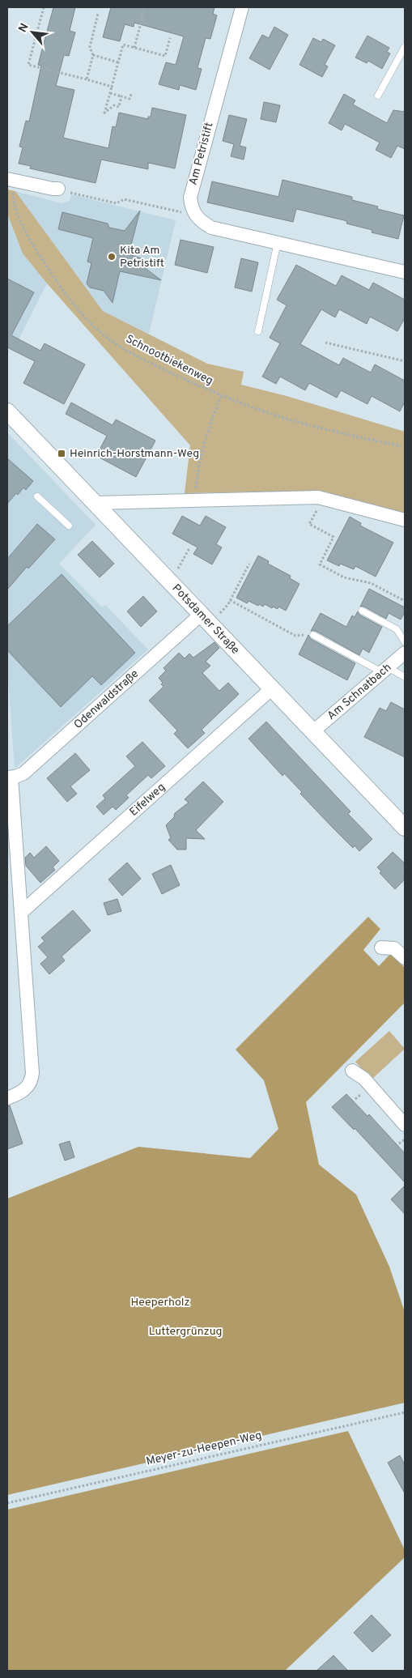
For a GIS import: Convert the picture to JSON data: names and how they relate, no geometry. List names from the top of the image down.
{
  "streets": {
    "street": [
      "Am Petristift",
      "Potsdamer Straße",
      "Am Schnatbach",
      "Odenwaldstraße",
      "Eifelweg"
    ],
    "path": ["Schnootbiekenweg", "Meyer-zu-Heepen-Weg"]
  },
  "crossings": [
    ["Potsdamer Straße", "Am Schnatbach"],
    ["Potsdamer Straße", "Odenwaldstraße"],
    ["Potsdamer Straße", "Eifelweg"]
  ],
  "parks": ["Heeperholz", "Luttergrünzug"],
  "places": {
    "other": ["Kita Am Petristift"],
    "transit": ["Heinrich-Horstmann-Weg"]
  },
  "north": "top left"
}
